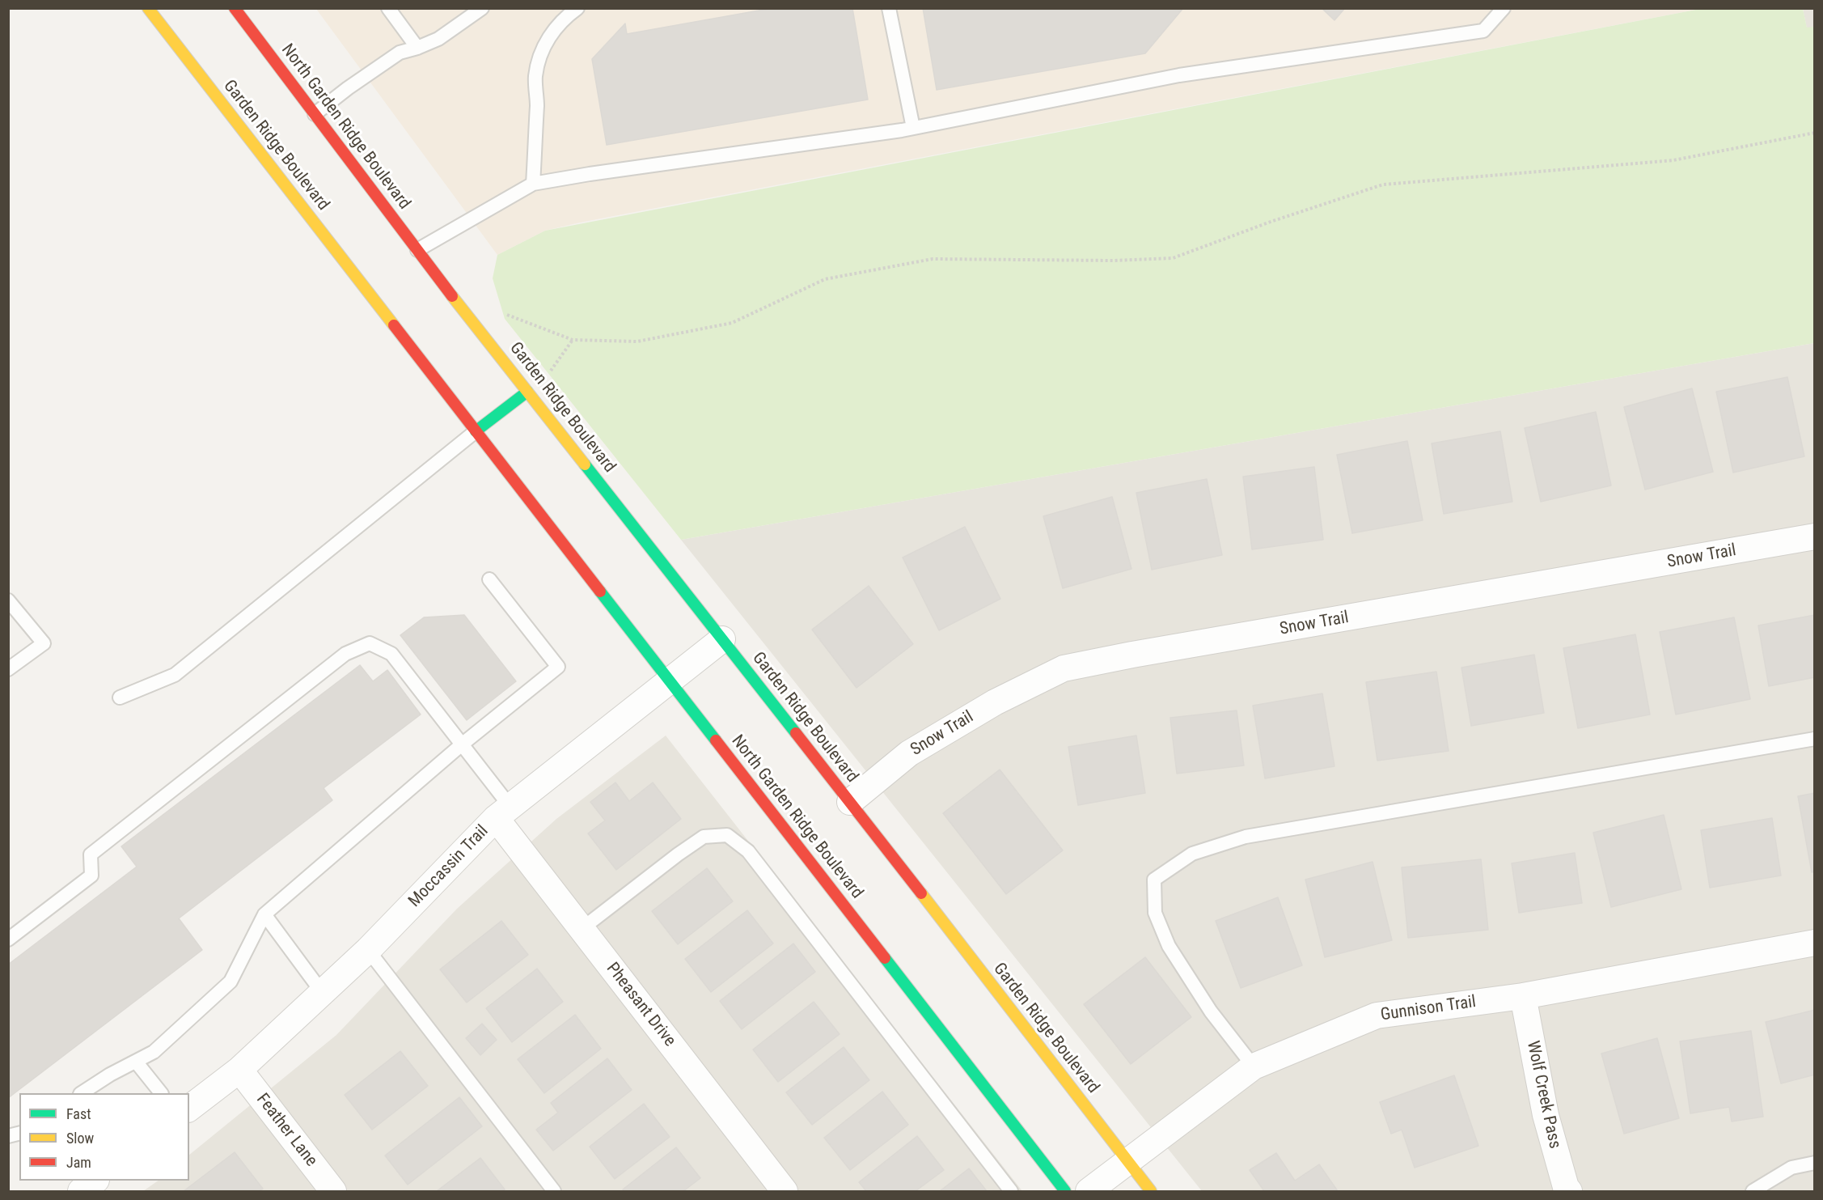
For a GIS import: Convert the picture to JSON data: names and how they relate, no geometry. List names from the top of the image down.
{
  "streets": {
    "main road": ["North Garden Ridge Boulevard", "Garden Ridge Boulevard"],
    "street": [
      "Snow Trail",
      "Moccassin Trail",
      "Pheasant Drive",
      "Gunnison Trail",
      "Wolf Creek Pass",
      "Feather Lane"
    ]
  },
  "crossings": [
    ["North Garden Ridge Boulevard", "Garden Ridge Boulevard"],
    ["North Garden Ridge Boulevard", "Moccassin Trail"],
    ["Garden Ridge Boulevard", "Snow Trail"],
    ["Garden Ridge Boulevard", "Moccassin Trail"],
    ["Garden Ridge Boulevard", "Gunnison Trail"],
    ["Moccassin Trail", "Pheasant Drive"],
    ["Moccassin Trail", "Feather Lane"],
    ["Gunnison Trail", "Wolf Creek Pass"]
  ],
  "legend": ["Fast", "Slow", "Jam"]
}
